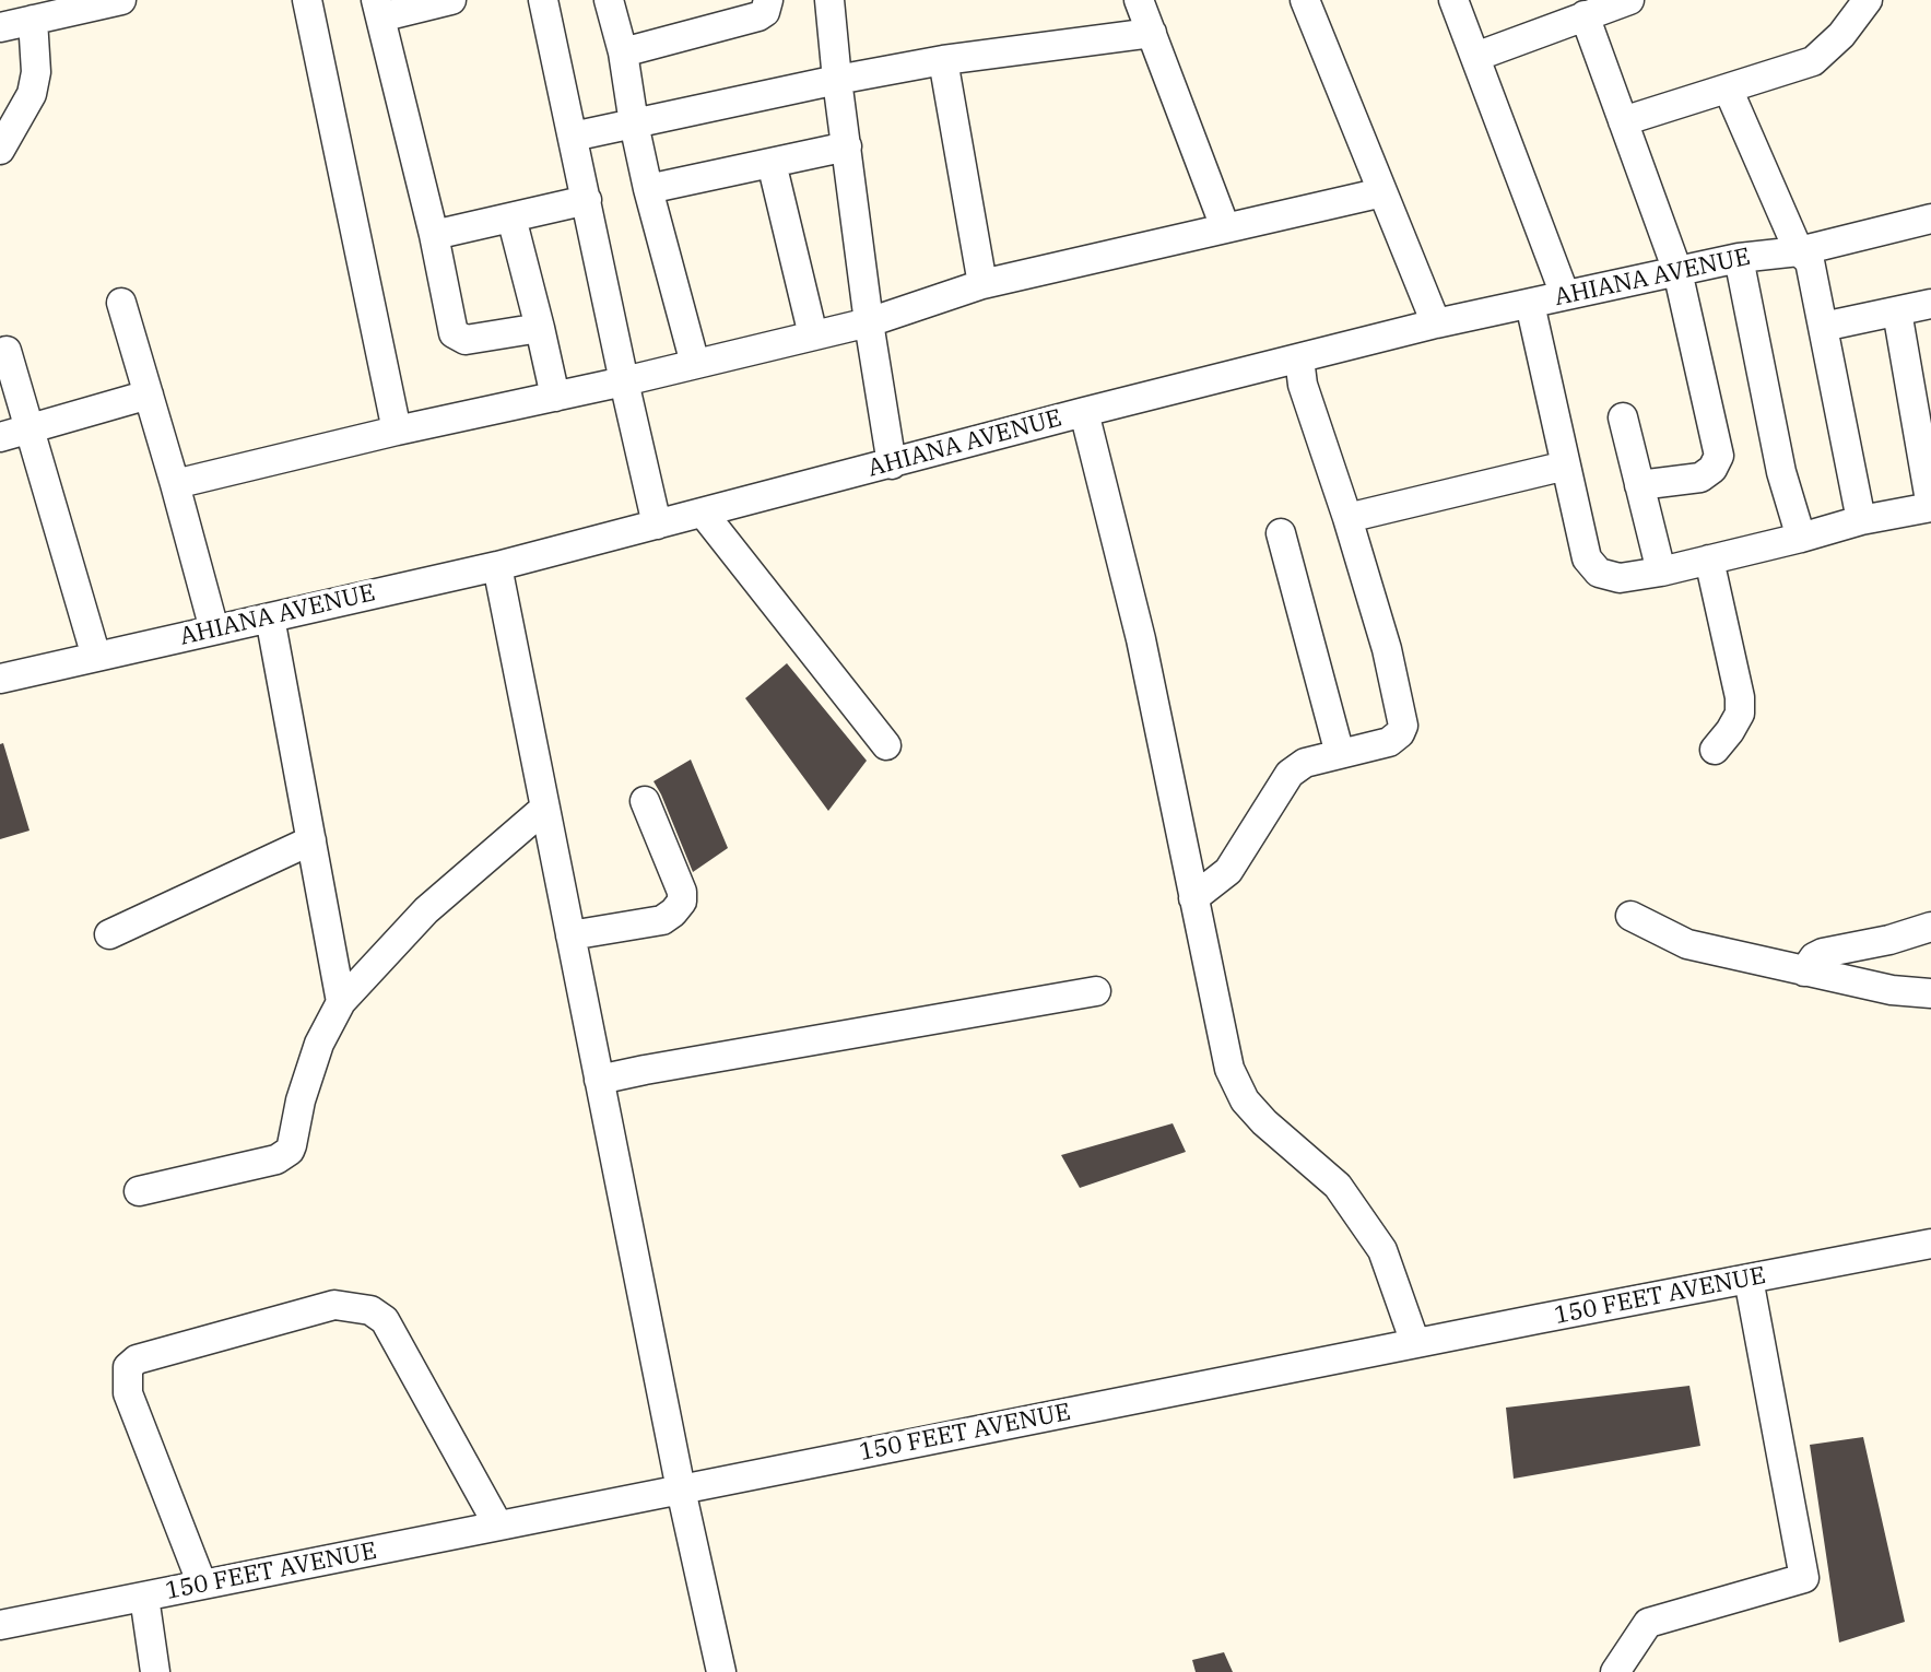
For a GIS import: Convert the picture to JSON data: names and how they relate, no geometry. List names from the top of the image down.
{
  "streets": {
    "street": ["AHIANA AVENUE", "150 FEET AVENUE"]
  }
}
